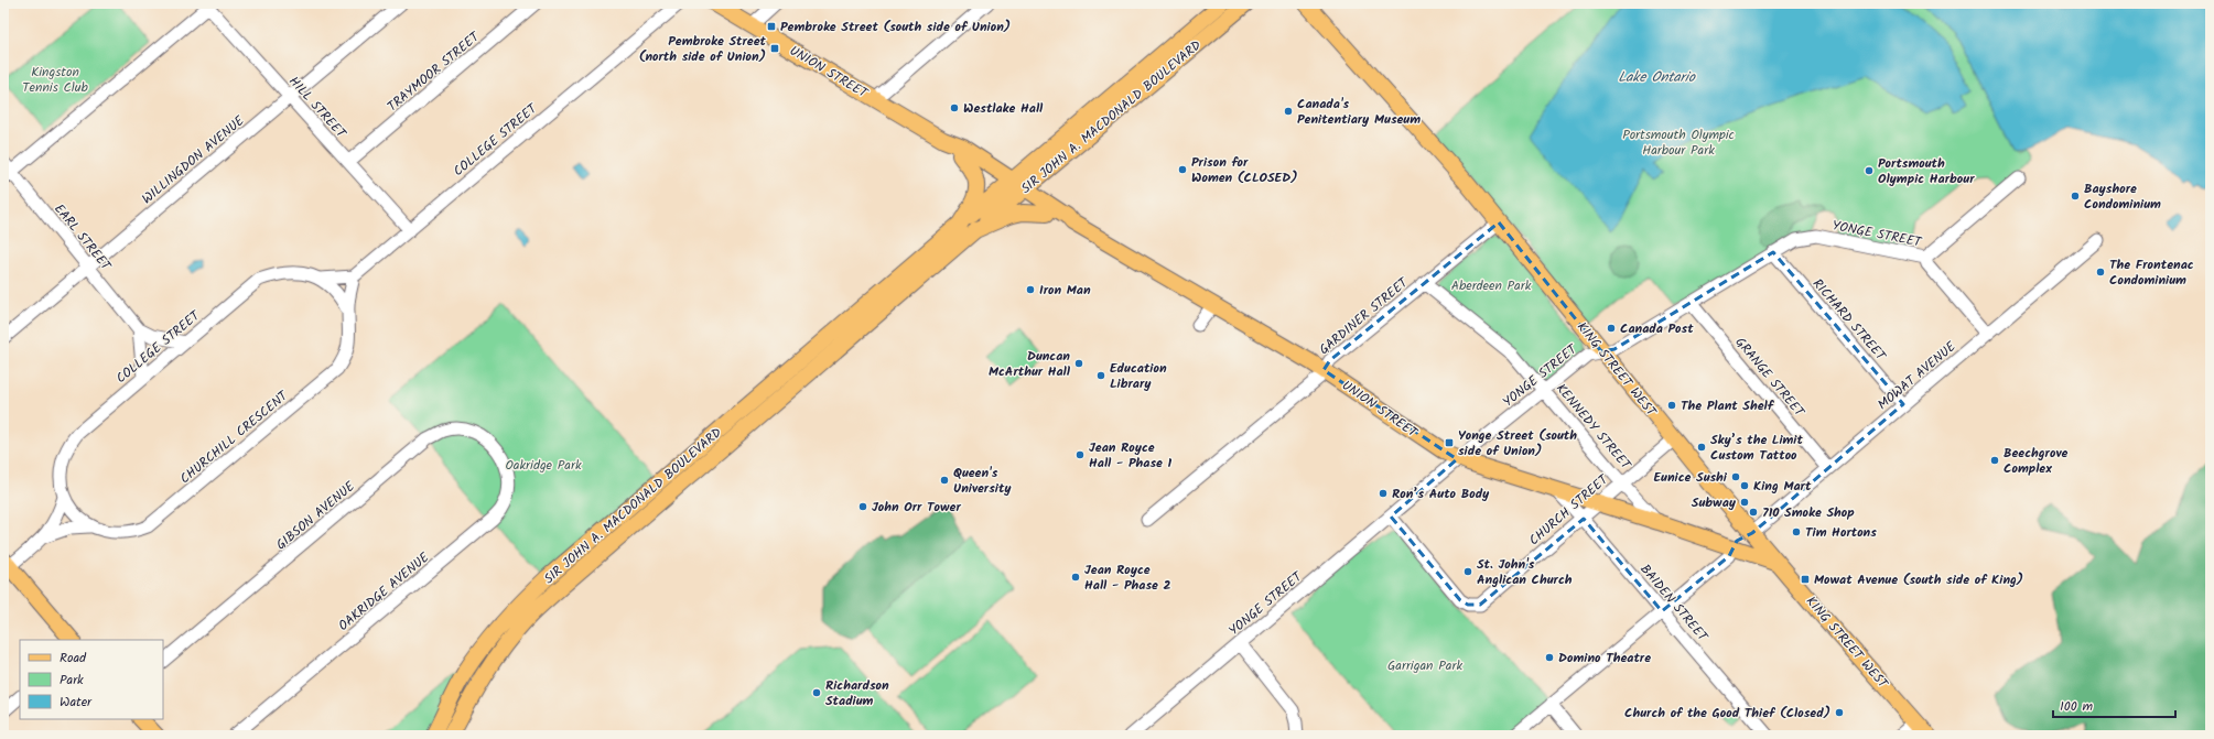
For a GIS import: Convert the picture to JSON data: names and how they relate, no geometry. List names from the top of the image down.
{
  "streets": {
    "main road": ["UNION STREET", "SIR JOHN A. MACDONALD BOULEVARD", "KING STREET WEST"],
    "street": [
      "TRAYMOOR STREET",
      "HILL STREET",
      "COLLEGE STREET",
      "WILLINGDON AVENUE",
      "YONGE STREET",
      "EARL STREET",
      "GARDINER STREET",
      "RICHARD STREET",
      "MOWAT AVENUE",
      "GRANGE STREET",
      "KENNEDY STREET",
      "CHURCHILL CRESCENT",
      "CHURCH STREET",
      "GIBSON AVENUE",
      "OAKRIDGE AVENUE",
      "BAIDEN STREET"
    ]
  },
  "crossings": [
    ["TRAYMOOR STREET", "HILL STREET"],
    ["UNION STREET", "SIR JOHN A. MACDONALD BOULEVARD"],
    ["UNION STREET", "YONGE STREET"],
    ["UNION STREET", "GARDINER STREET"],
    ["UNION STREET", "KING STREET WEST"],
    ["UNION STREET", "MOWAT AVENUE"],
    ["UNION STREET", "KENNEDY STREET"],
    ["UNION STREET", "CHURCH STREET"],
    ["UNION STREET", "BAIDEN STREET"],
    ["HILL STREET", "COLLEGE STREET"],
    ["HILL STREET", "WILLINGDON AVENUE"],
    ["COLLEGE STREET", "EARL STREET"],
    ["COLLEGE STREET", "CHURCHILL CRESCENT"],
    ["WILLINGDON AVENUE", "EARL STREET"],
    ["YONGE STREET", "RICHARD STREET"],
    ["YONGE STREET", "KING STREET WEST"],
    ["YONGE STREET", "GRANGE STREET"],
    ["YONGE STREET", "KENNEDY STREET"],
    ["YONGE STREET", "CHURCH STREET"],
    ["GARDINER STREET", "KING STREET WEST"],
    ["GARDINER STREET", "KENNEDY STREET"],
    ["RICHARD STREET", "MOWAT AVENUE"],
    ["KING STREET WEST", "MOWAT AVENUE"],
    ["KING STREET WEST", "CHURCH STREET"],
    ["MOWAT AVENUE", "GRANGE STREET"],
    ["KENNEDY STREET", "CHURCH STREET"],
    ["CHURCH STREET", "BAIDEN STREET"],
    ["GIBSON AVENUE", "OAKRIDGE AVENUE"]
  ],
  "water": ["Lake Ontario"],
  "parks": [
    "Kingston Tennis Club",
    "Portsmouth Olympic Harbour Park",
    "Aberdeen Park",
    "Oakridge Park",
    "Garrigan Park"
  ],
  "places": {
    "transit": [
      "Pembroke Street (south side of Union)",
      "Pembroke Street (north side of Union)",
      "Yonge Street (south side of Union)",
      "Mowat Avenue (south side of King)"
    ],
    "other": [
      "Westlake Hall",
      "Canada's Penitentiary Museum",
      "Prison for Women (CLOSED)",
      "Portsmouth Olympic Harbour",
      "Bayshore Condominium",
      "The Frontenac Condominium",
      "Iron Man",
      "Canada Post",
      "Duncan McArthur Hall",
      "Education Library",
      "The Plant Shelf",
      "Sky’s the Limit Custom Tattoo",
      "Jean Royce Hall - Phase 1",
      "Beechgrove Complex",
      "Eunice Sushi",
      "Queen's University",
      "King Mart",
      "Ron’s Auto Body",
      "Subway",
      "John Orr Tower",
      "710 Smoke Shop",
      "Tim Hortons",
      "St. John's Anglican Church",
      "Jean Royce Hall - Phase 2",
      "Domino Theatre",
      "Richardson Stadium",
      "Church of the Good Thief (Closed)"
    ]
  },
  "legend": ["Road", "Park", "Water"],
  "scale_bar": "100 m"
}
